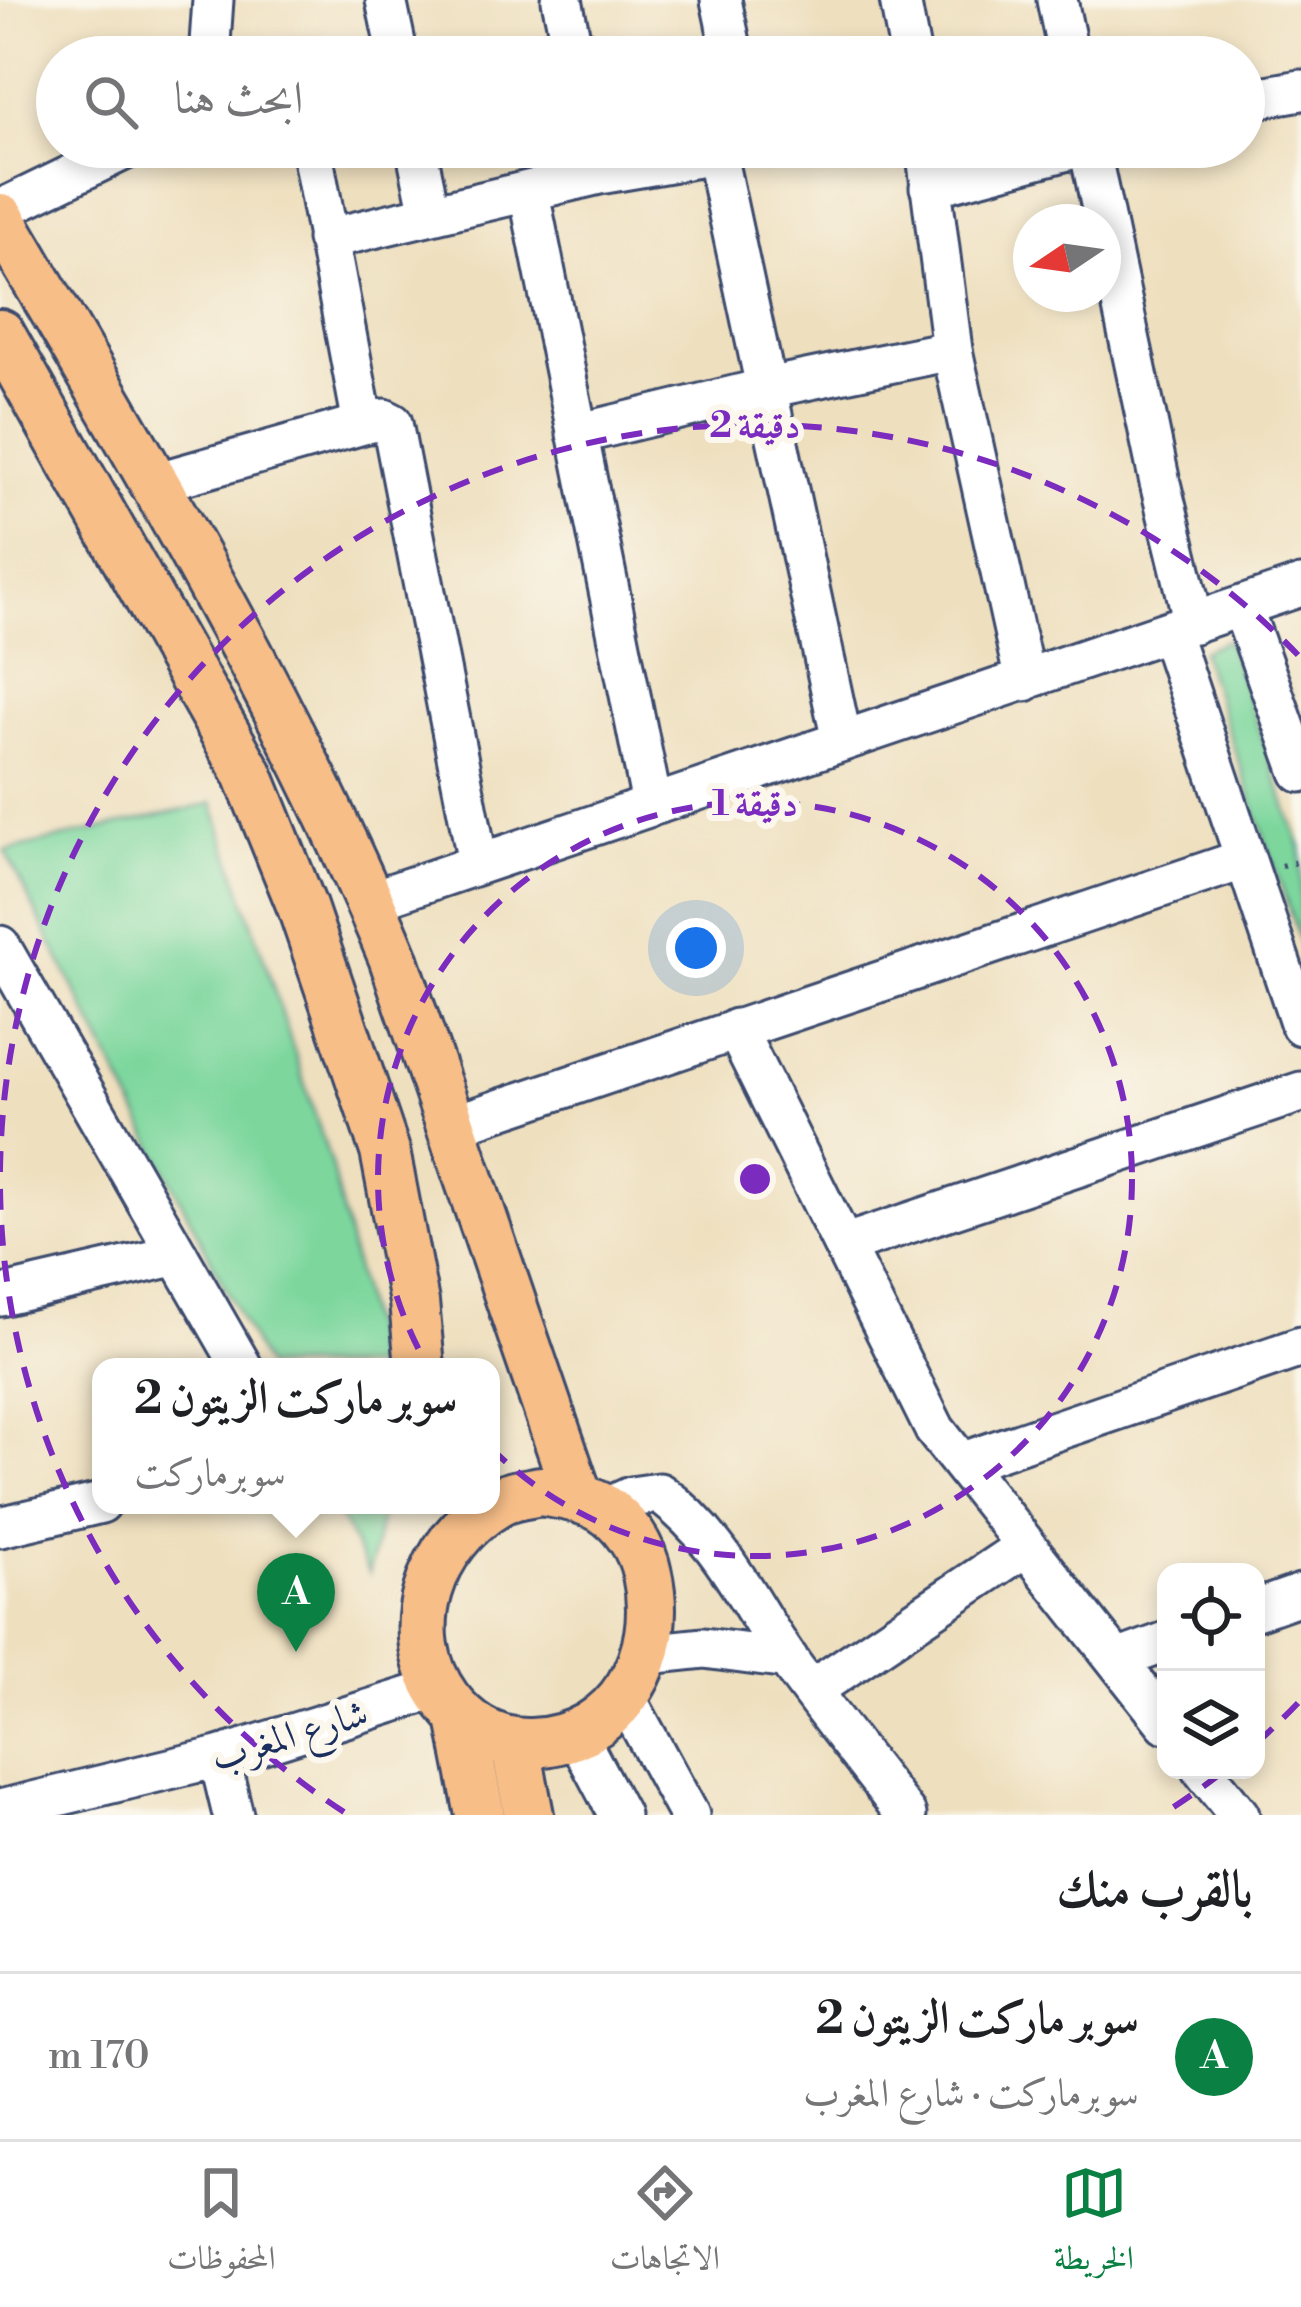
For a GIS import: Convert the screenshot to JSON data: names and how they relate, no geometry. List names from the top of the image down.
{
  "streets": {
    "street": ["شارع المغرب"]
  },
  "north": "left",
  "page": {
    "search": "ابحث هنا",
    "popup": ["سوبر ماركت الزيتون 2", "سوبرماركت"],
    "pins": "A",
    "heading": "بالقرب منك",
    "list": [
      {
        "mark": "A",
        "name": "سوبر ماركت الزيتون 2",
        "note": "سوبرماركت · شارع المغرب",
        "value": "170 m"
      }
    ],
    "nav": ["الخريطة", "الاتجاهات", "المحفوظات"]
  },
  "rings": ["2 دقيقة", "1 دقيقة"]
}
